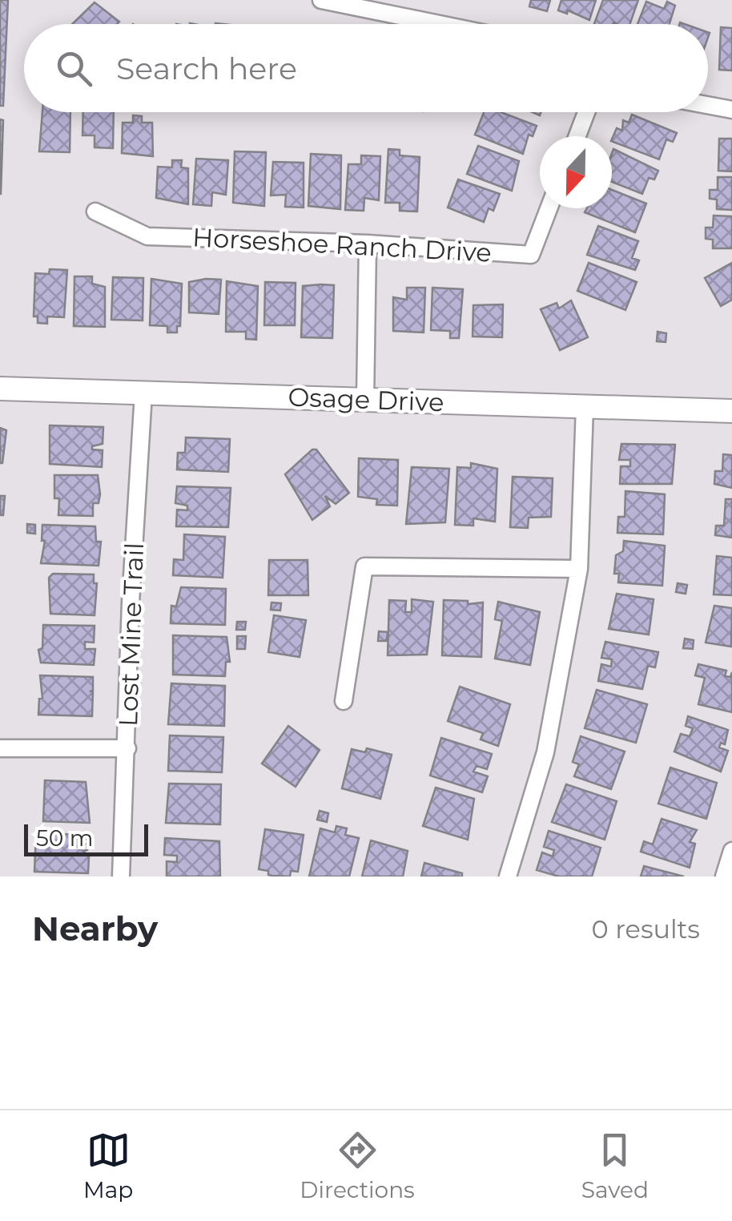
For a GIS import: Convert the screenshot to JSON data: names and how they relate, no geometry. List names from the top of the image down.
{
  "streets": {
    "street": ["Horseshoe Ranch Drive", "Osage Drive", "Lost Mine Trail"]
  },
  "crossings": [
    ["Osage Drive", "Lost Mine Trail"]
  ],
  "scale_bar": "50 m",
  "north": "bottom",
  "page": {
    "search": "Search here",
    "scale": "50 m",
    "heading": ["Nearby", "0 results"],
    "nav": ["Map", "Directions", "Saved"]
  }
}
